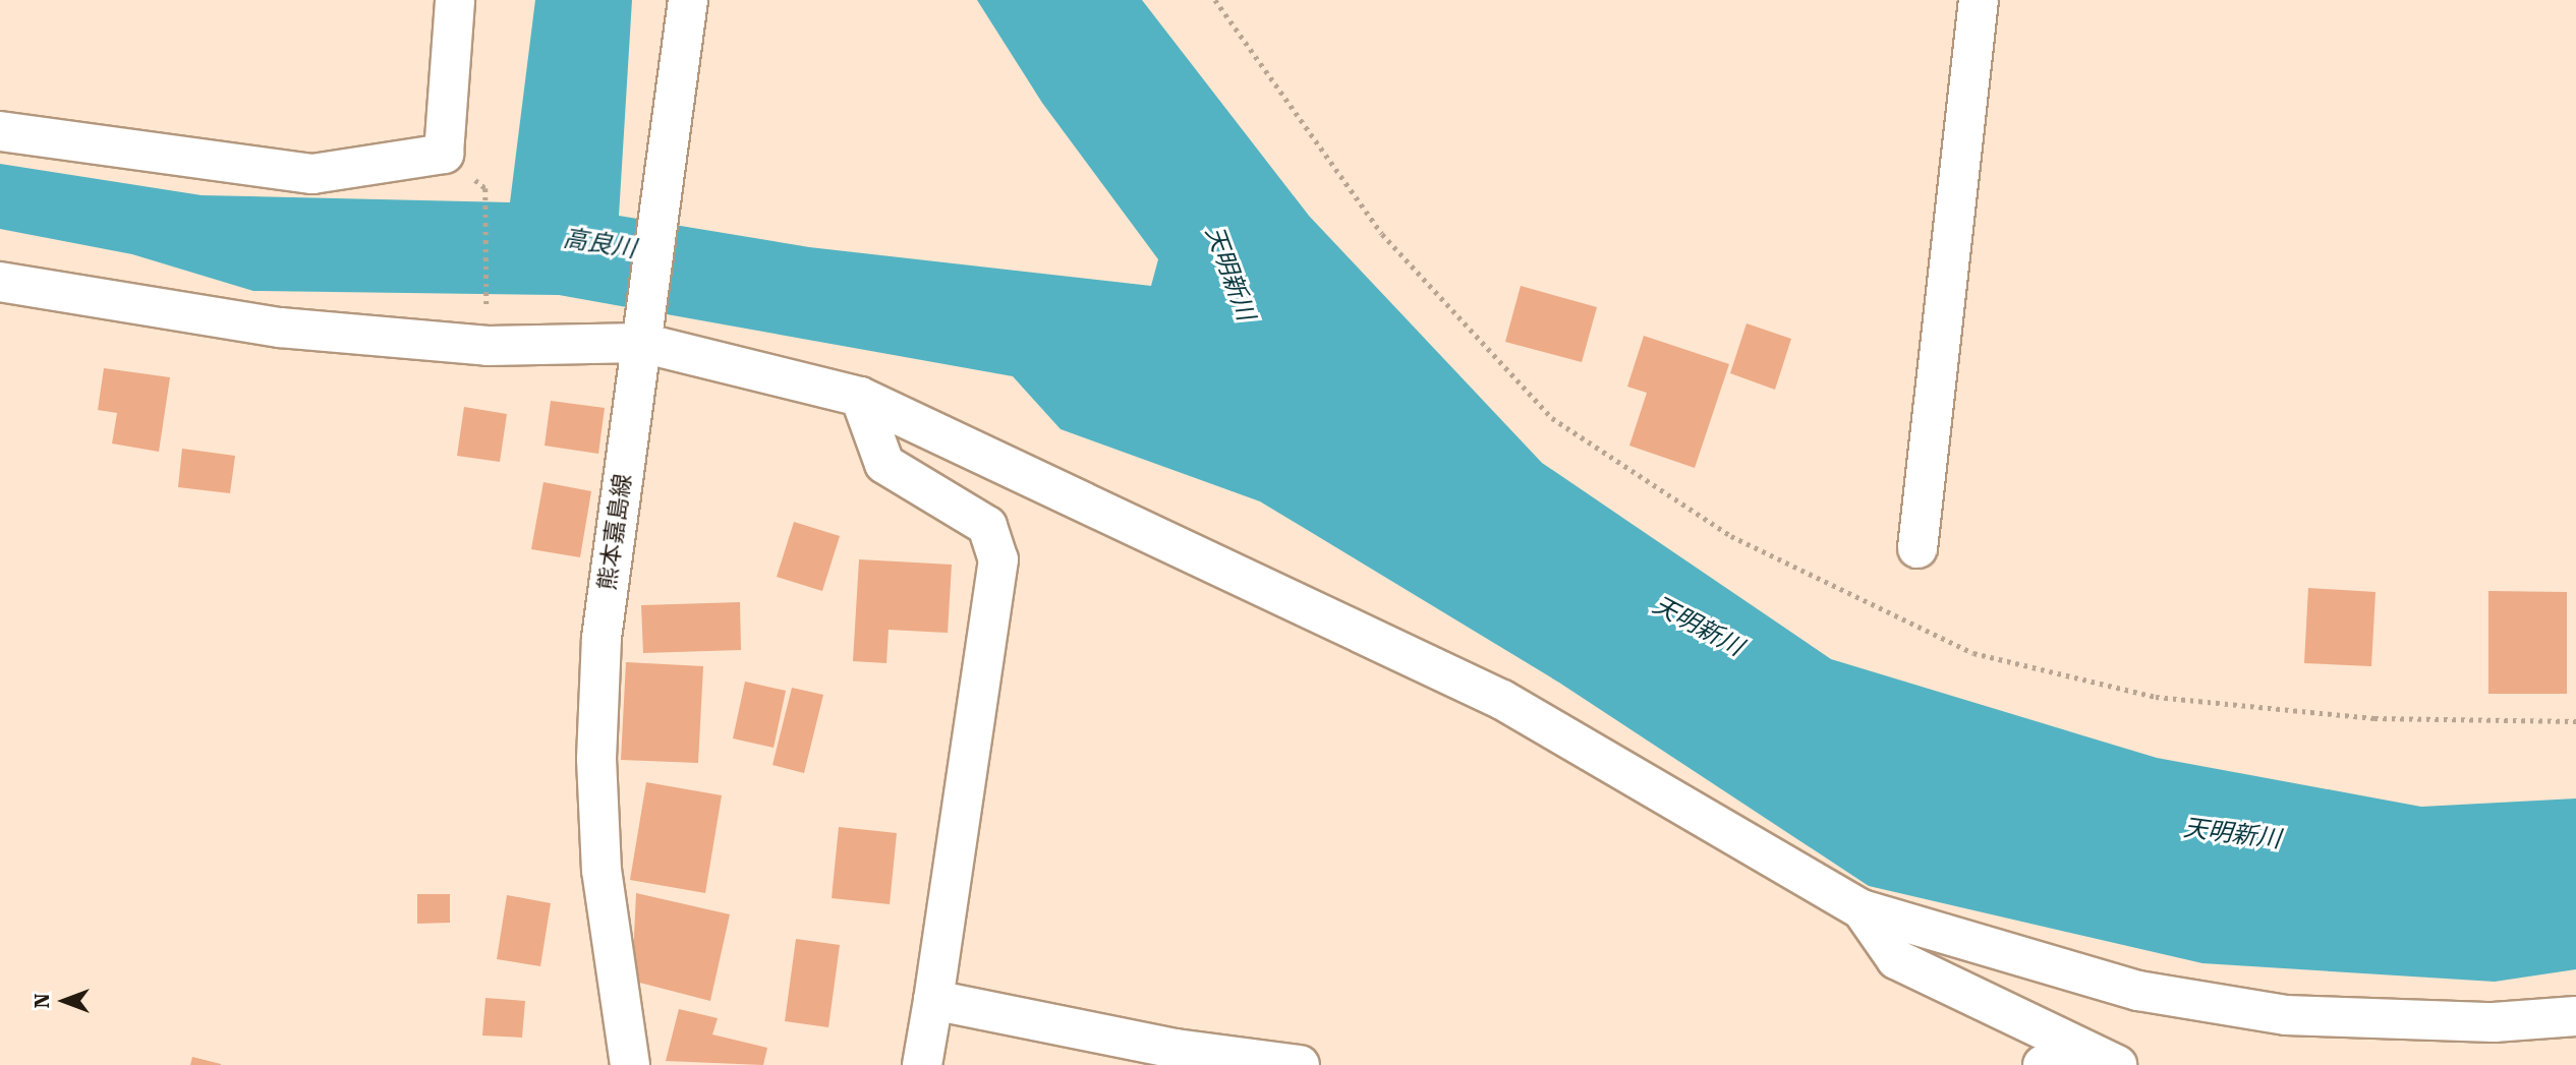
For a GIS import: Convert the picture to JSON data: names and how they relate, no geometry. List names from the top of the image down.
{
  "streets": {
    "street": ["熊本嘉島線"]
  },
  "water": ["高良川", "天明新川"],
  "north": "left"
}
